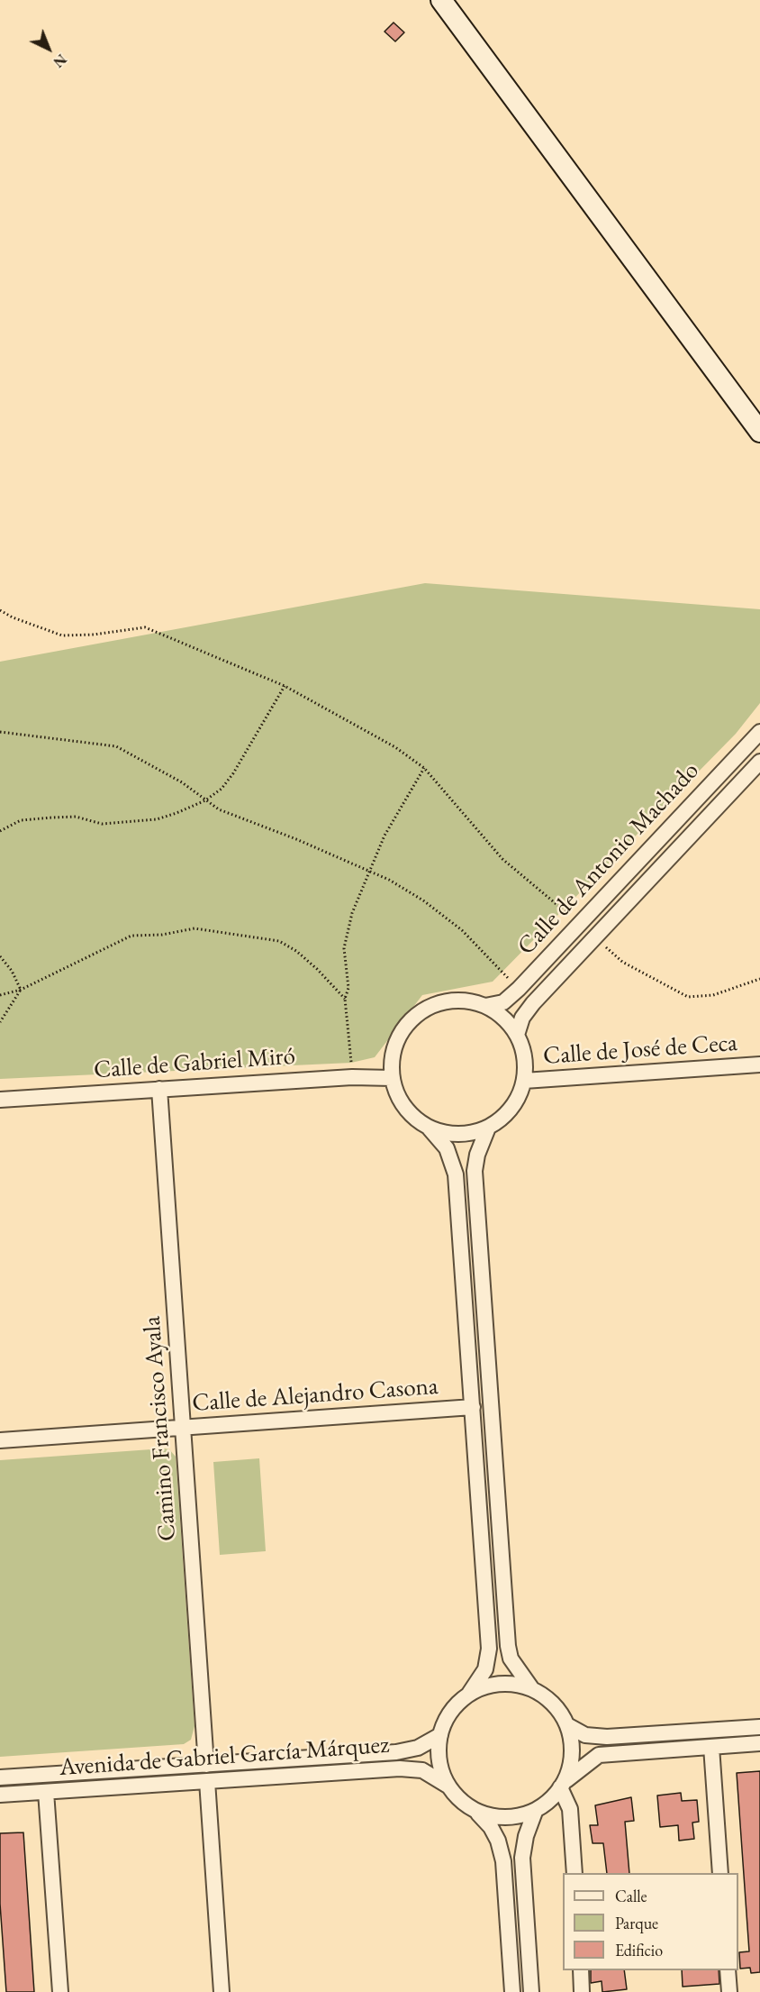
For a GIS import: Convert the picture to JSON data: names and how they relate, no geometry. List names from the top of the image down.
{
  "streets": {
    "street": [
      "Calle de Antonio Machado",
      "Calle de José de Ceca",
      "Calle de Gabriel Miró",
      "Calle de Alejandro Casona",
      "Camino Francisco Ayala",
      "Avenida de Gabriel García Márquez"
    ]
  },
  "crossings": [
    ["Calle de Antonio Machado", "Calle de José de Ceca"],
    ["Calle de Antonio Machado", "Calle de Gabriel Miró"],
    ["Calle de José de Ceca", "Calle de Gabriel Miró"],
    ["Calle de Gabriel Miró", "Camino Francisco Ayala"],
    ["Calle de Alejandro Casona", "Camino Francisco Ayala"],
    ["Camino Francisco Ayala", "Avenida de Gabriel García Márquez"]
  ],
  "legend": ["Calle", "Parque", "Edificio"],
  "north": "bottom right"
}
